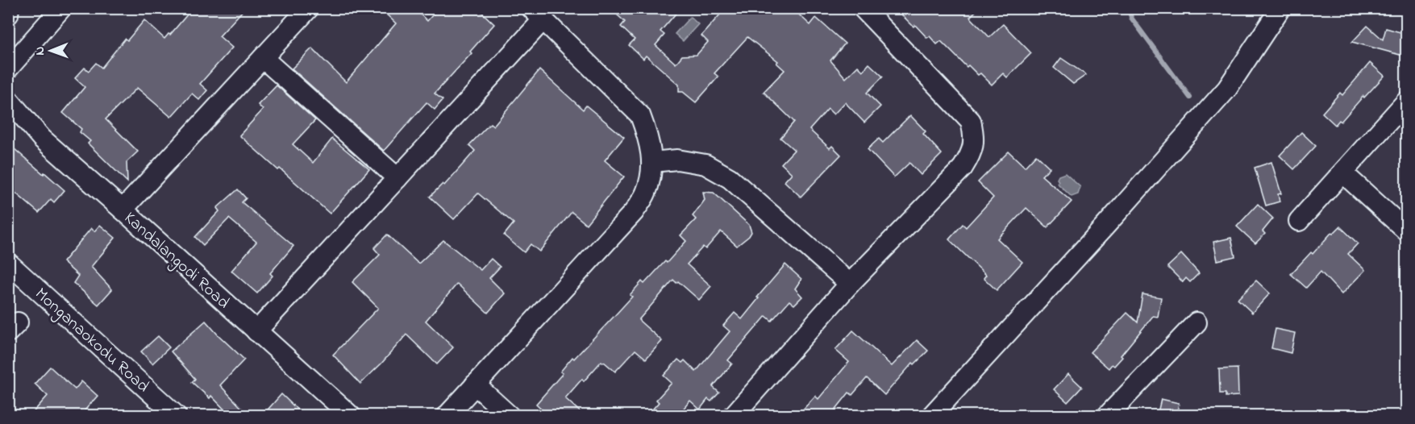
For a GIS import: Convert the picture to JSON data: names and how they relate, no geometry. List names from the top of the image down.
{
  "streets": {
    "street": ["Kandalangodi Road", "Monganaokodu Road"]
  },
  "north": "left"
}
